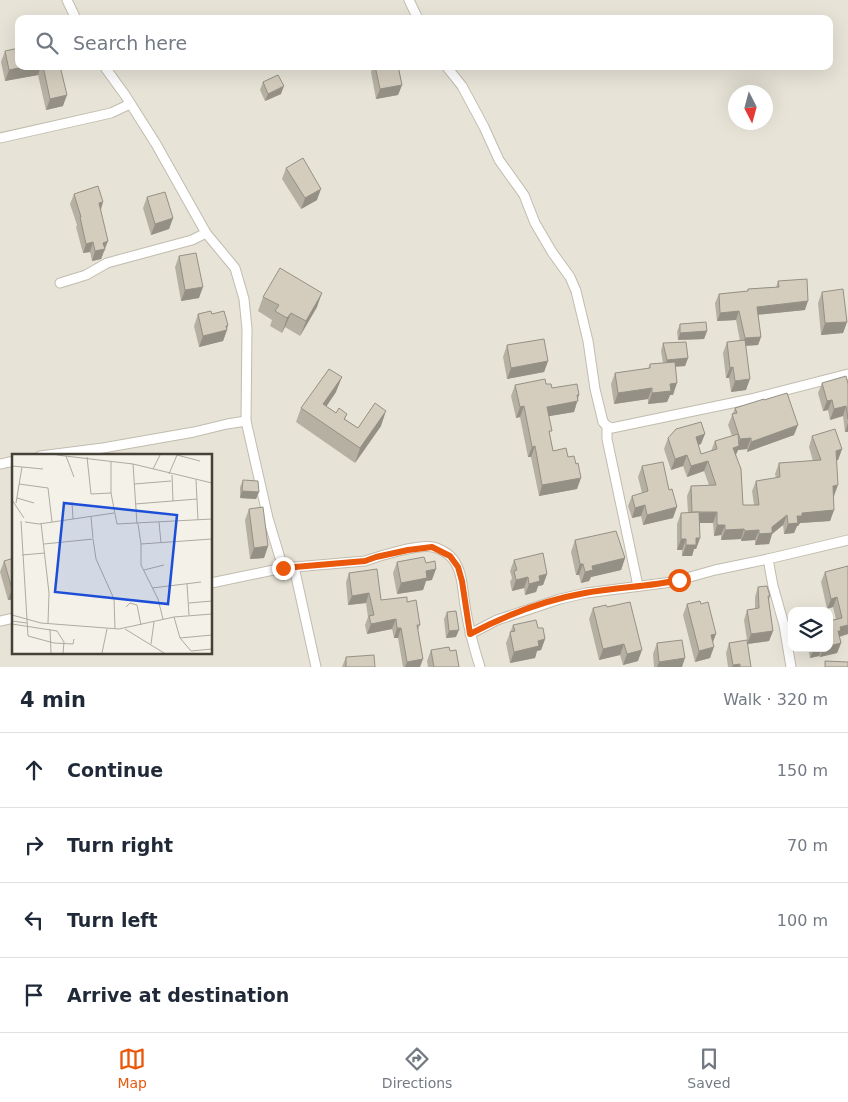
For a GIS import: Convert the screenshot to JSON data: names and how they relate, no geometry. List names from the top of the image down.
{
  "north": "bottom",
  "page": {
    "search": "Search here",
    "heading": ["4 min", "Walk · 320 m"],
    "list": [
      ["Continue", "150 m"],
      ["Turn right", "70 m"],
      ["Turn left", "100 m"],
      "Arrive at destination"
    ],
    "nav": ["Map", "Directions", "Saved"]
  }
}
